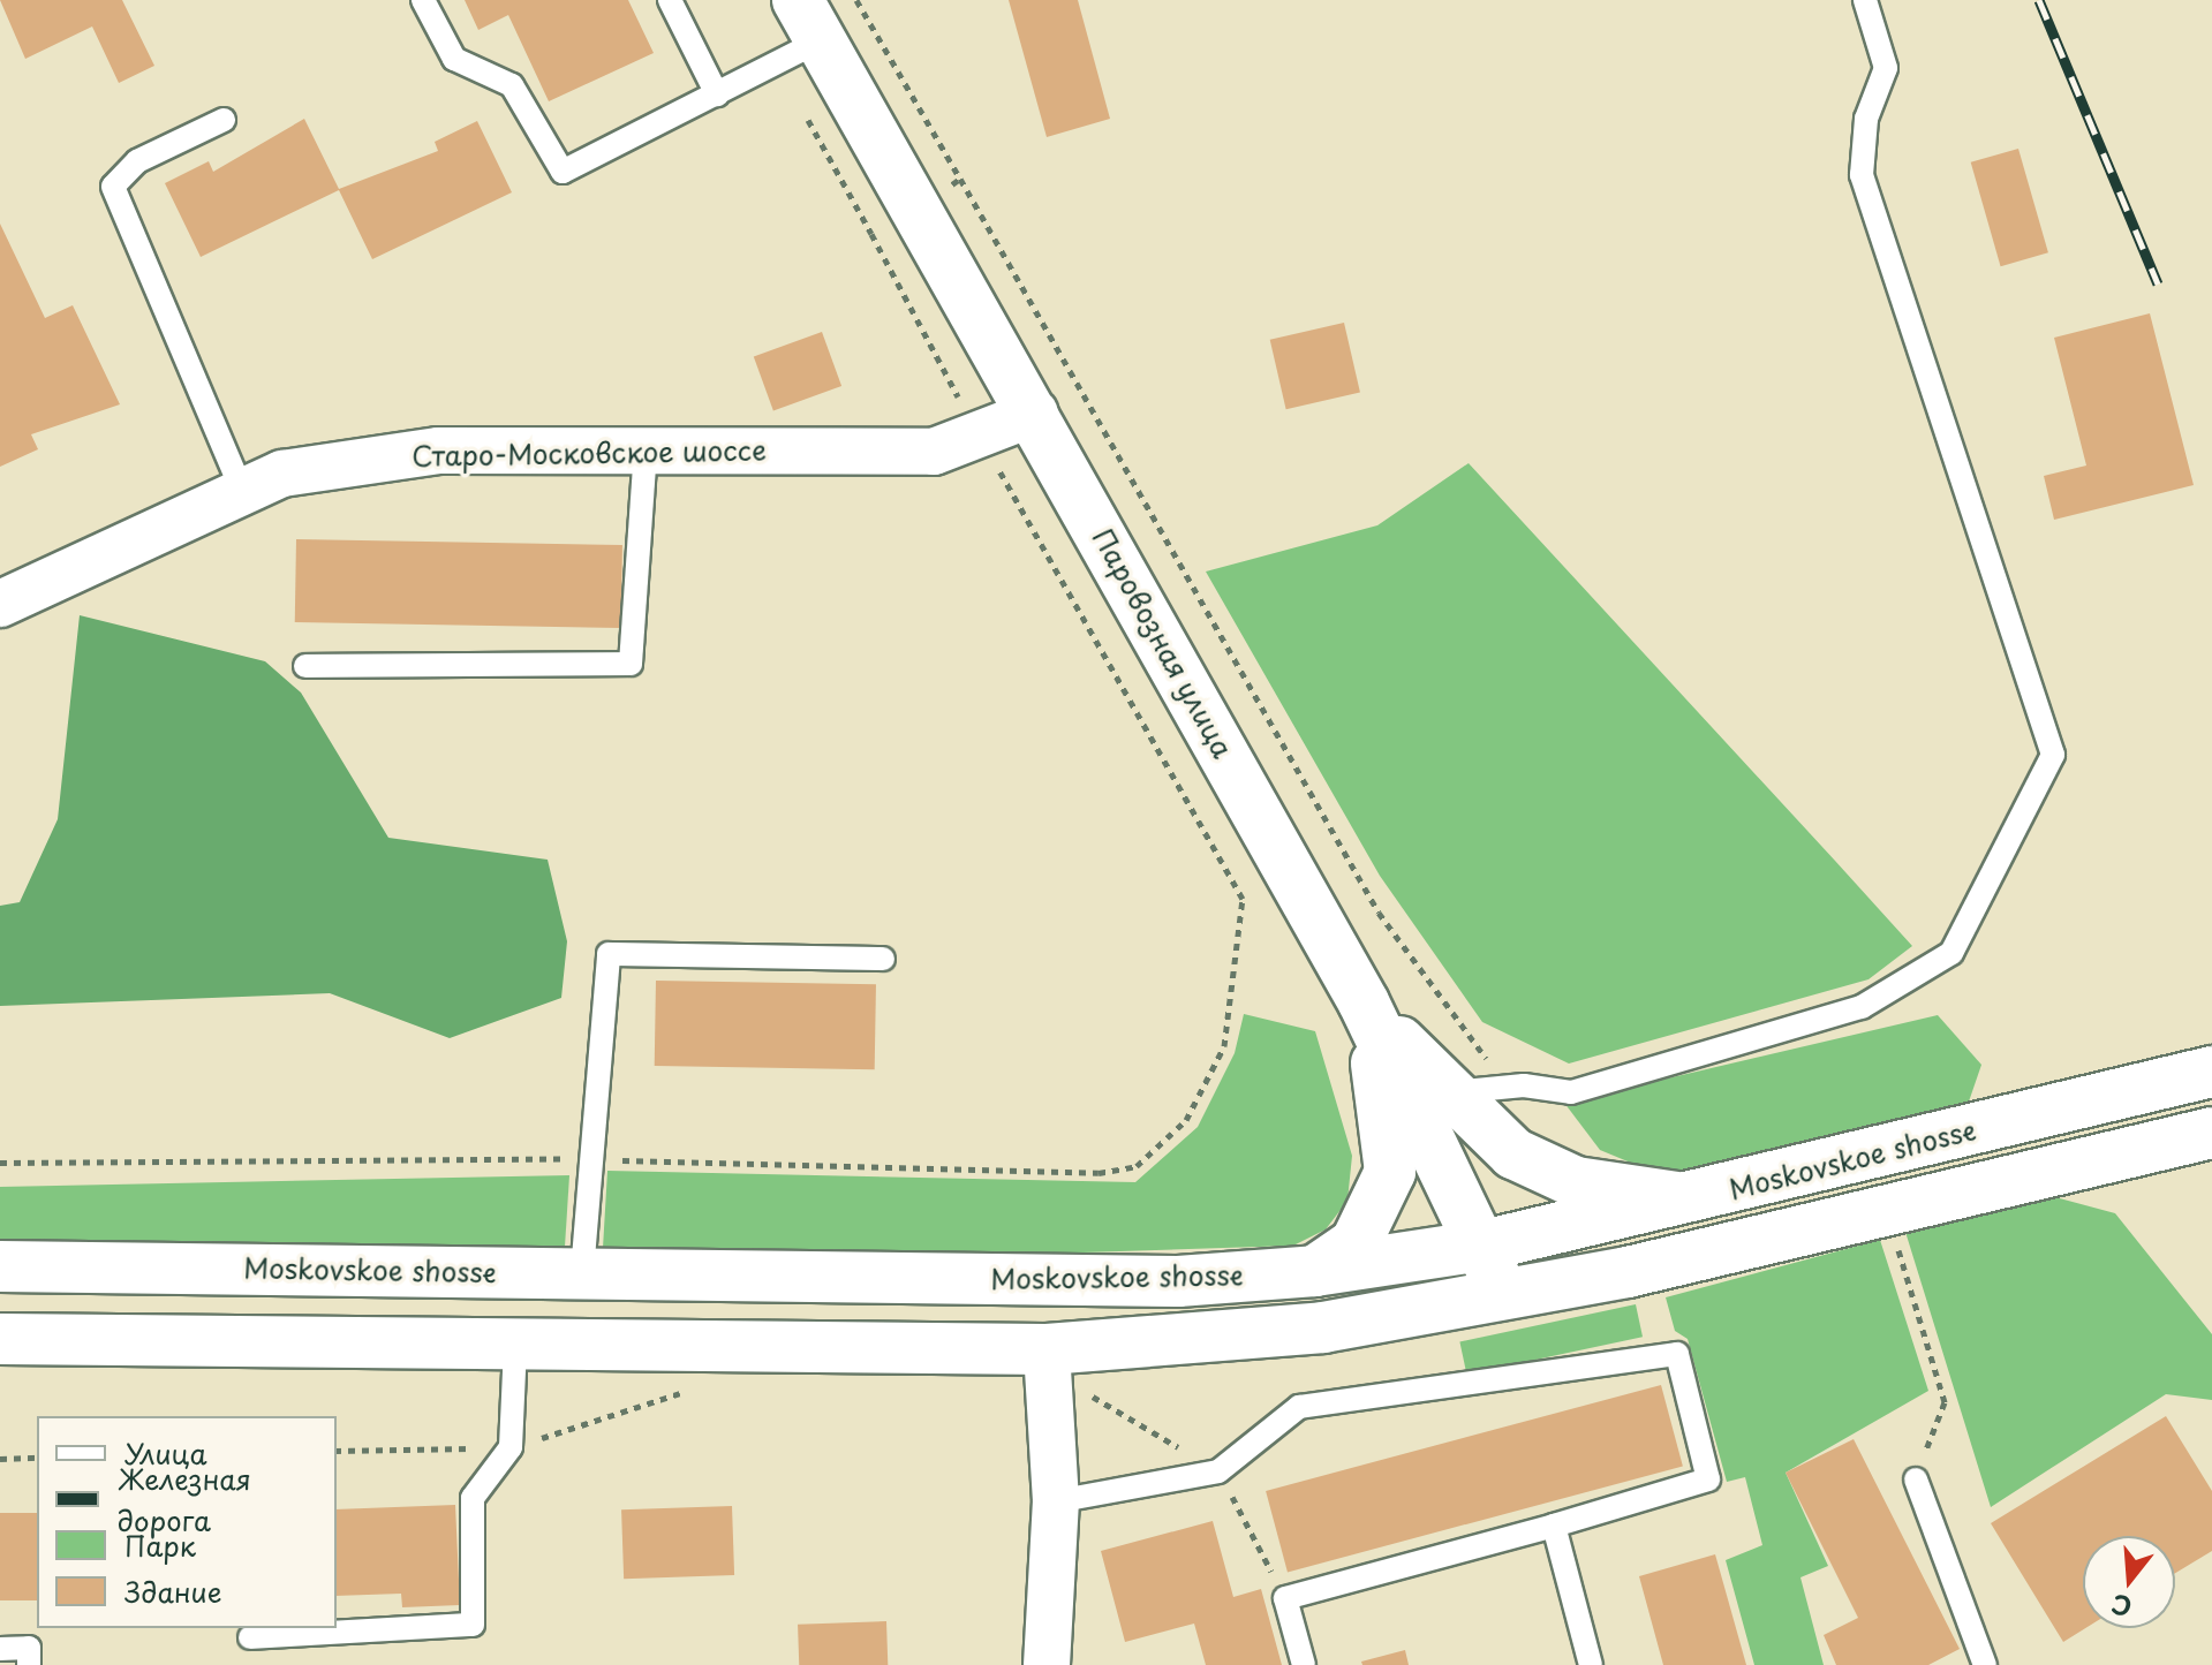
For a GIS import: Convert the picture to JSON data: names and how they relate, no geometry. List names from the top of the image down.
{
  "streets": {
    "main road": ["Паровозная улица", "Moskovskoe shosse"],
    "street": ["Старо-Московское шоссе"]
  },
  "crossings": [
    ["Старо-Московское шоссе", "Паровозная улица"],
    ["Паровозная улица", "Moskovskoe shosse"]
  ],
  "legend": [
    "Улица",
    "Железная дорога",
    "Парк",
    "Здание"
  ],
  "north": "bottom"
}
